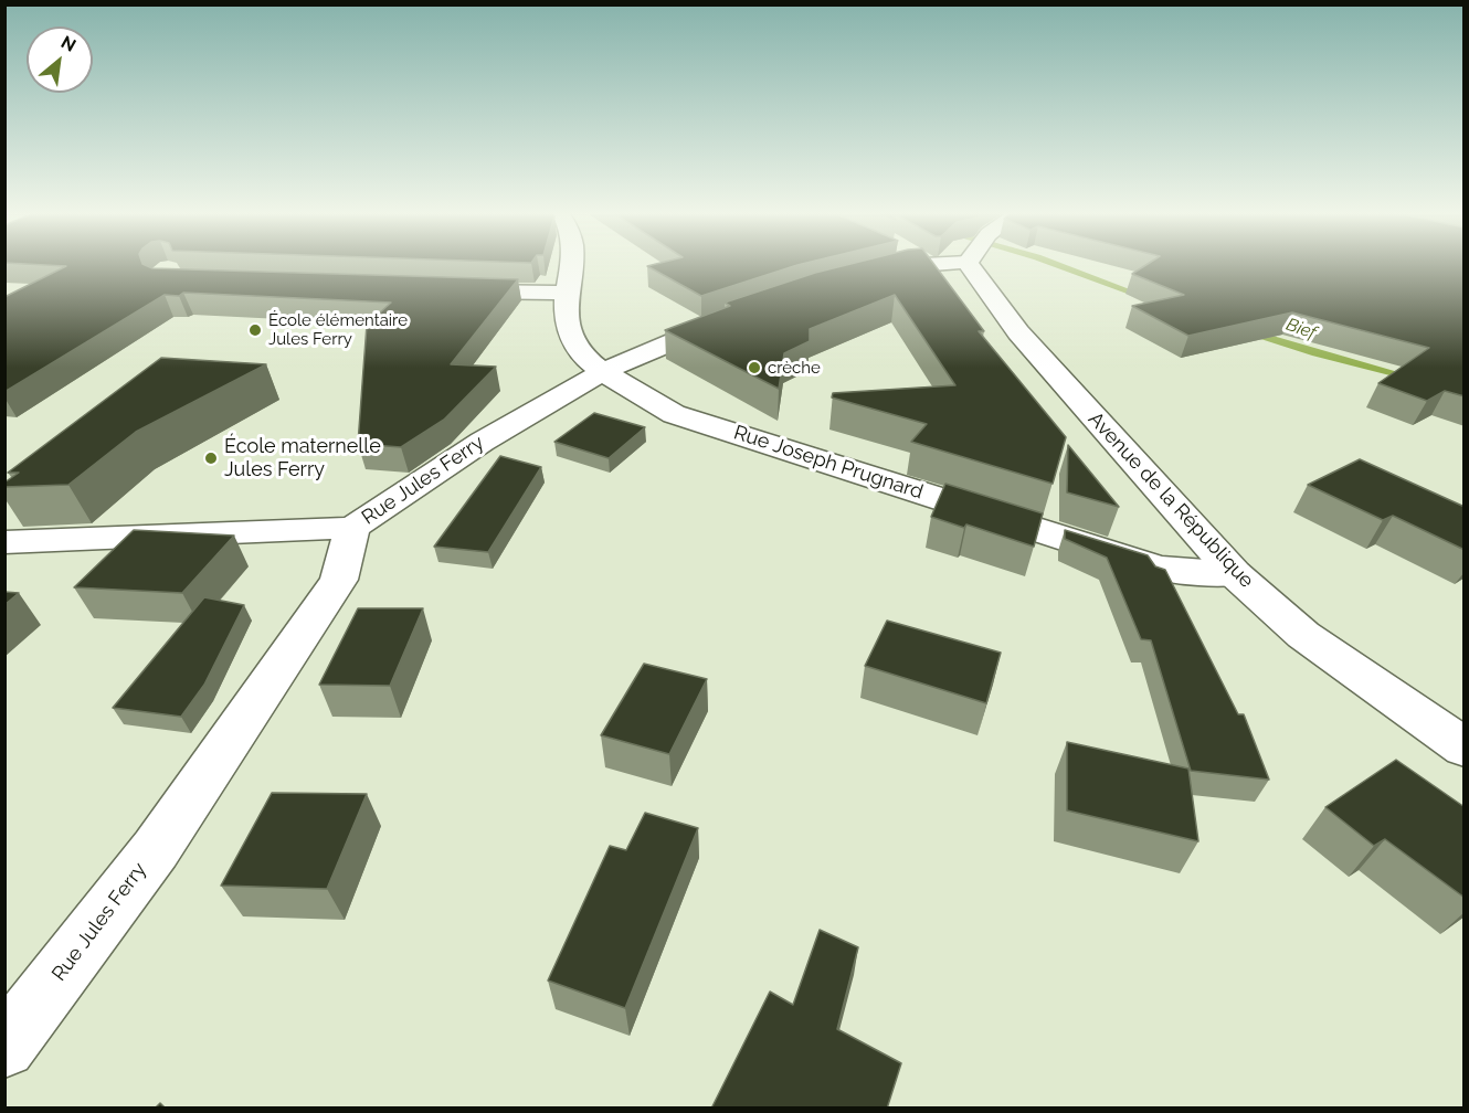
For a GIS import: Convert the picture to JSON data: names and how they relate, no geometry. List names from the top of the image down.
{
  "streets": {
    "street": ["Rue Joseph Prugnard", "Rue Jules Ferry", "Avenue de la République"]
  },
  "crossings": [
    ["Rue Joseph Prugnard", "Rue Jules Ferry"],
    ["Rue Joseph Prugnard", "Avenue de la République"]
  ],
  "water": ["Bief"],
  "places": ["École élémentaire Jules Ferry", "crèche", "École maternelle Jules Ferry"],
  "north": "top right"
}
